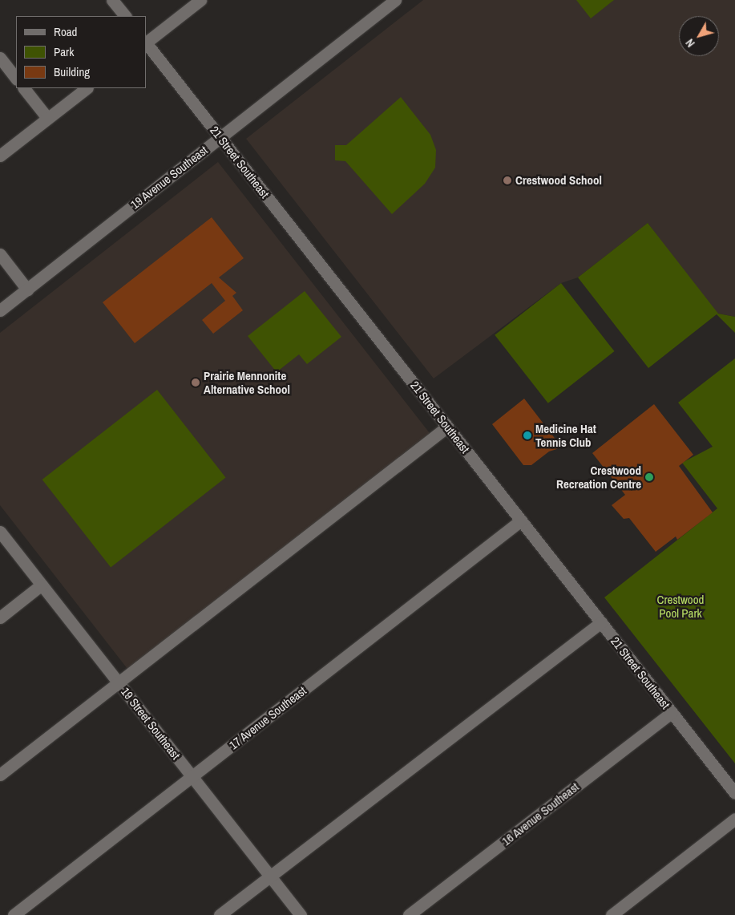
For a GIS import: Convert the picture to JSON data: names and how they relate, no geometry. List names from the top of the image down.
{
  "streets": {
    "street": [
      "21 Street Southeast",
      "19 Avenue Southeast",
      "17 Avenue Southeast",
      "19 Street Southeast",
      "16 Avenue Southeast"
    ]
  },
  "crossings": [
    ["21 Street Southeast", "19 Avenue Southeast"],
    ["21 Street Southeast", "17 Avenue Southeast"],
    ["21 Street Southeast", "16 Avenue Southeast"],
    ["17 Avenue Southeast", "19 Street Southeast"]
  ],
  "parks": ["Crestwood Pool Park"],
  "places": [
    "Crestwood School",
    "Prairie Mennonite Alternative School",
    "Medicine Hat Tennis Club",
    "Crestwood Recreation Centre"
  ],
  "legend": ["Road", "Park", "Building"],
  "north": "bottom left"
}
